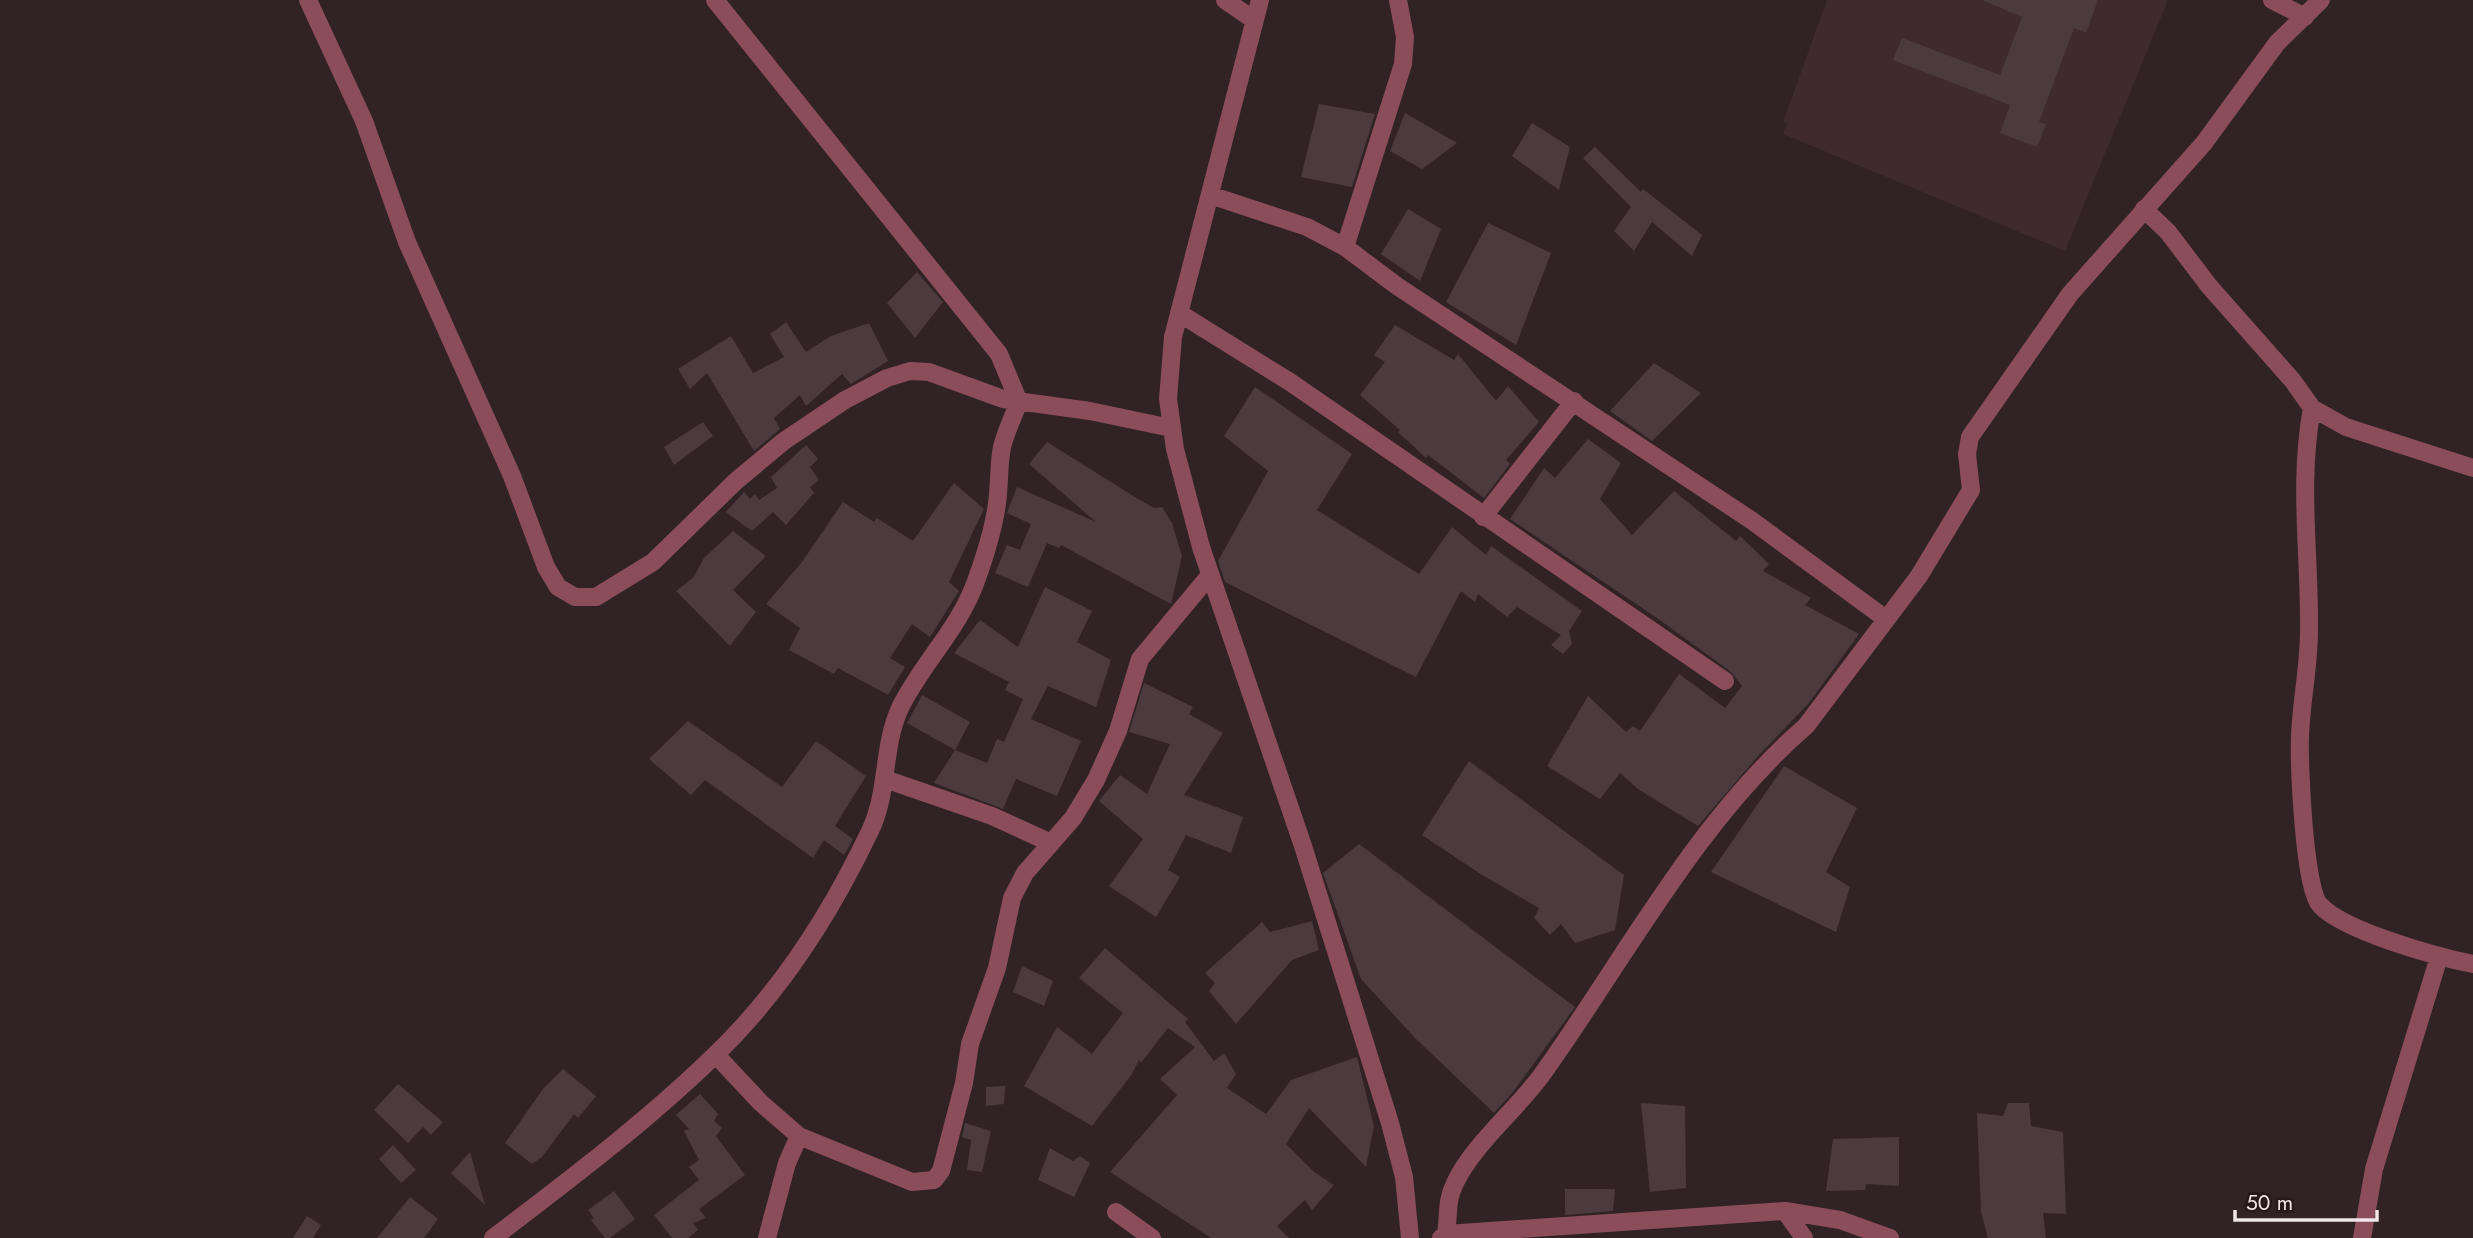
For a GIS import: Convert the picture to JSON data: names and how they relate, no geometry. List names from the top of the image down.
{
  "scale_bar": "50 m"
}
